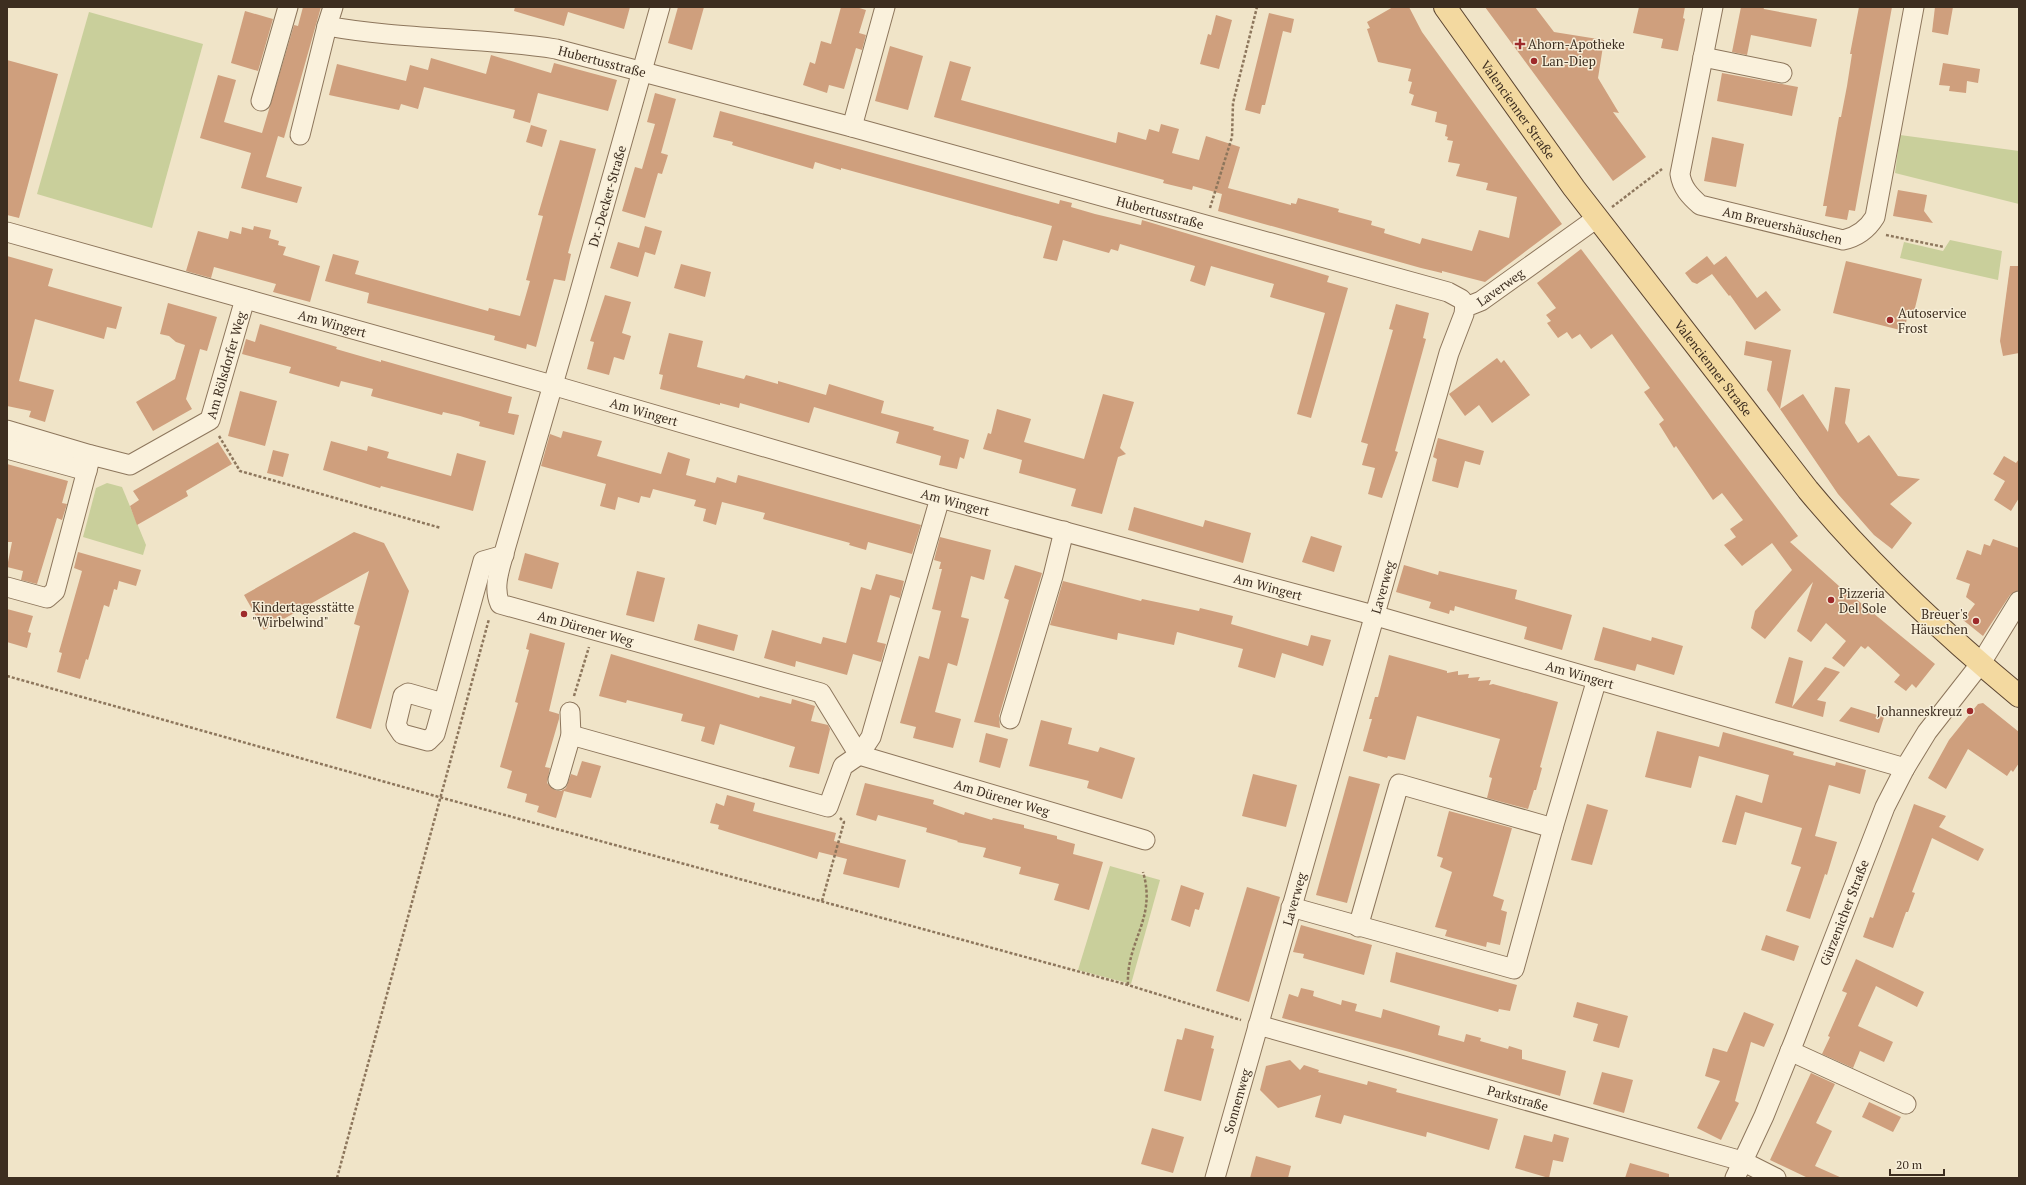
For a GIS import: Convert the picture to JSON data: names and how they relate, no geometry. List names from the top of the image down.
{
  "streets": {
    "main road": ["Valencienner Straße"],
    "street": [
      "Hubertusstraße",
      "Dr.-Decker-Straße",
      "Am Breuershäuschen",
      "Laverweg",
      "Am Wingert",
      "Am Rölsdorfer Weg",
      "Am Dürener Weg",
      "Gürzenicher Straße",
      "Parkstraße",
      "Sonnenweg"
    ]
  },
  "crossings": [
    ["Hubertusstraße", "Dr.-Decker-Straße"],
    ["Hubertusstraße", "Laverweg"],
    ["Valencienner Straße", "Laverweg"],
    ["Valencienner Straße", "Gürzenicher Straße"],
    ["Dr.-Decker-Straße", "Am Wingert"],
    ["Laverweg", "Am Wingert"],
    ["Laverweg", "Parkstraße"],
    ["Laverweg", "Sonnenweg"],
    ["Am Wingert", "Am Rölsdorfer Weg"],
    ["Am Wingert", "Gürzenicher Straße"],
    ["Gürzenicher Straße", "Parkstraße"],
    ["Parkstraße", "Sonnenweg"]
  ],
  "places": {
    "health": ["Ahorn-Apotheke"],
    "other": [
      "Lan-Diep",
      "Autoservice Frost",
      "Pizzeria Del Sole",
      "Kindertagesstätte \"Wirbelwind\"",
      "Breuer's Häuschen",
      "Johanneskreuz"
    ]
  },
  "scale_bar": "20 m"
}
